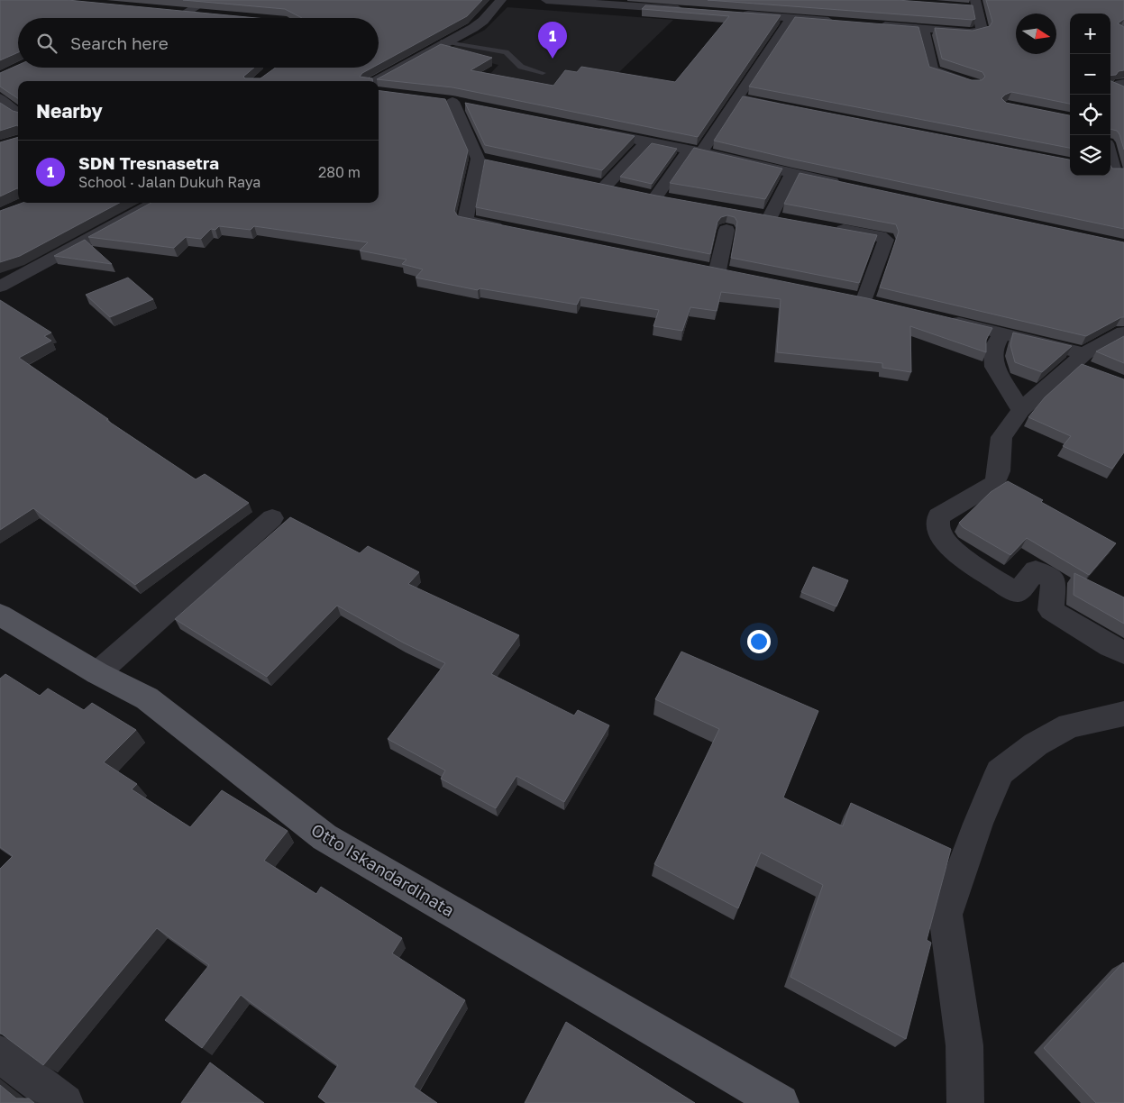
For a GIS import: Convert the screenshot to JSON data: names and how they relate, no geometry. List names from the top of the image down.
{
  "streets": {
    "main road": ["Otto Iskandardinata"]
  },
  "north": "right",
  "page": {
    "map_buttons": ["+", "−"],
    "search": "Search here",
    "pins": "1",
    "heading": "Nearby",
    "list": [
      {
        "mark": "1",
        "name": "SDN Tresnasetra",
        "note": "School · Jalan Dukuh Raya",
        "value": "280 m"
      }
    ]
  }
}
